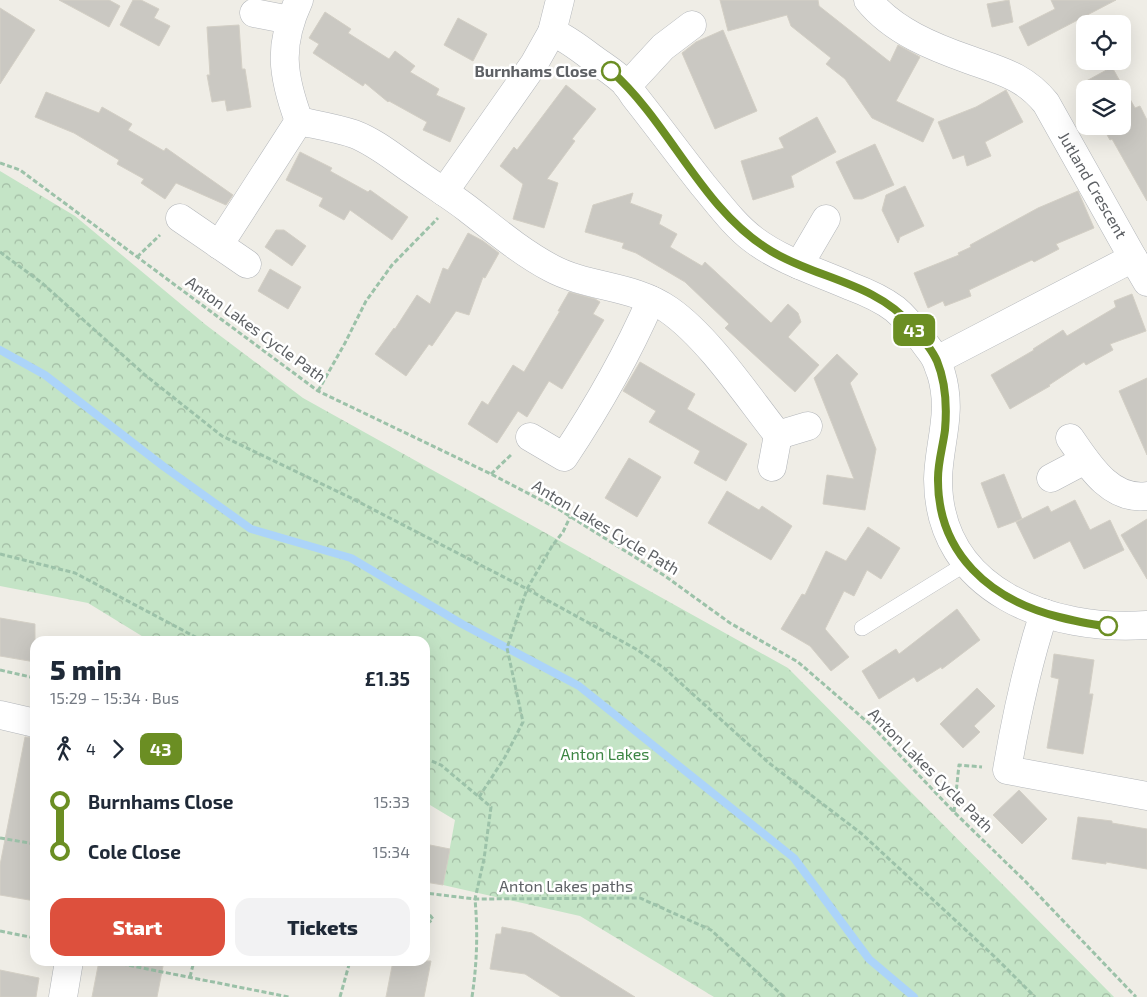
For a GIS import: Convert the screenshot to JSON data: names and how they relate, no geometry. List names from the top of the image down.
{
  "streets": {
    "street": ["Jutland Crescent"],
    "path": ["Anton Lakes Cycle Path", "Anton Lakes paths"]
  },
  "parks": ["Anton Lakes"],
  "places": ["Burnhams Close"],
  "lines": ["bus line 43"],
  "page": {
    "on_map": "43",
    "heading": ["5 min", "15:29 – 15:34 · Bus", "£1.35"],
    "legs": ["4", "43"],
    "list": [
      {
        "name": "Burnhams Close",
        "value": "15:33"
      },
      {
        "name": "Cole Close",
        "value": "15:34"
      }
    ],
    "buttons": ["Start", "Tickets"]
  }
}
